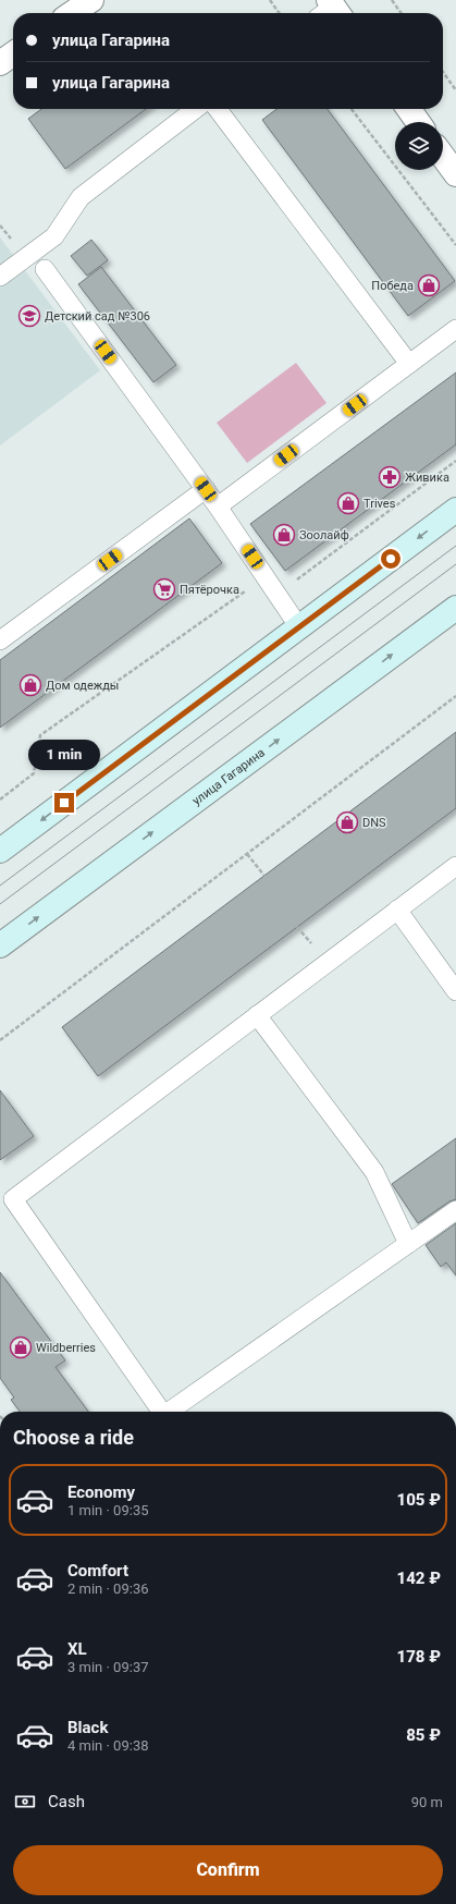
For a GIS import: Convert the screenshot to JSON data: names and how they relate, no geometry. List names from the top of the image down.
{
  "streets": {
    "main road": ["улица Гагарина"]
  },
  "places": {
    "shop": [
      "Победа",
      "Trives",
      "Зоолайф",
      "Дом одежды",
      "DNS",
      "Wildberries"
    ],
    "school or university": ["Детский сад №306"],
    "pharmacy": ["Живика"],
    "supermarket": ["Пятёрочка"]
  },
  "page": {
    "banner": ["улица Гагарина", "улица Гагарина"],
    "bubble": "1 min",
    "heading": "Choose a ride",
    "list": [
      {
        "name": "Economy",
        "note": "1 min · 09:35",
        "value": "105 ₽"
      },
      {
        "name": "Comfort",
        "note": "2 min · 09:36",
        "value": "142 ₽"
      },
      {
        "name": "XL",
        "note": "3 min · 09:37",
        "value": "178 ₽"
      },
      {
        "name": "Black",
        "note": "4 min · 09:38",
        "value": "85 ₽"
      }
    ],
    "pay": ["Cash", "90 m"],
    "buttons": "Confirm"
  }
}
